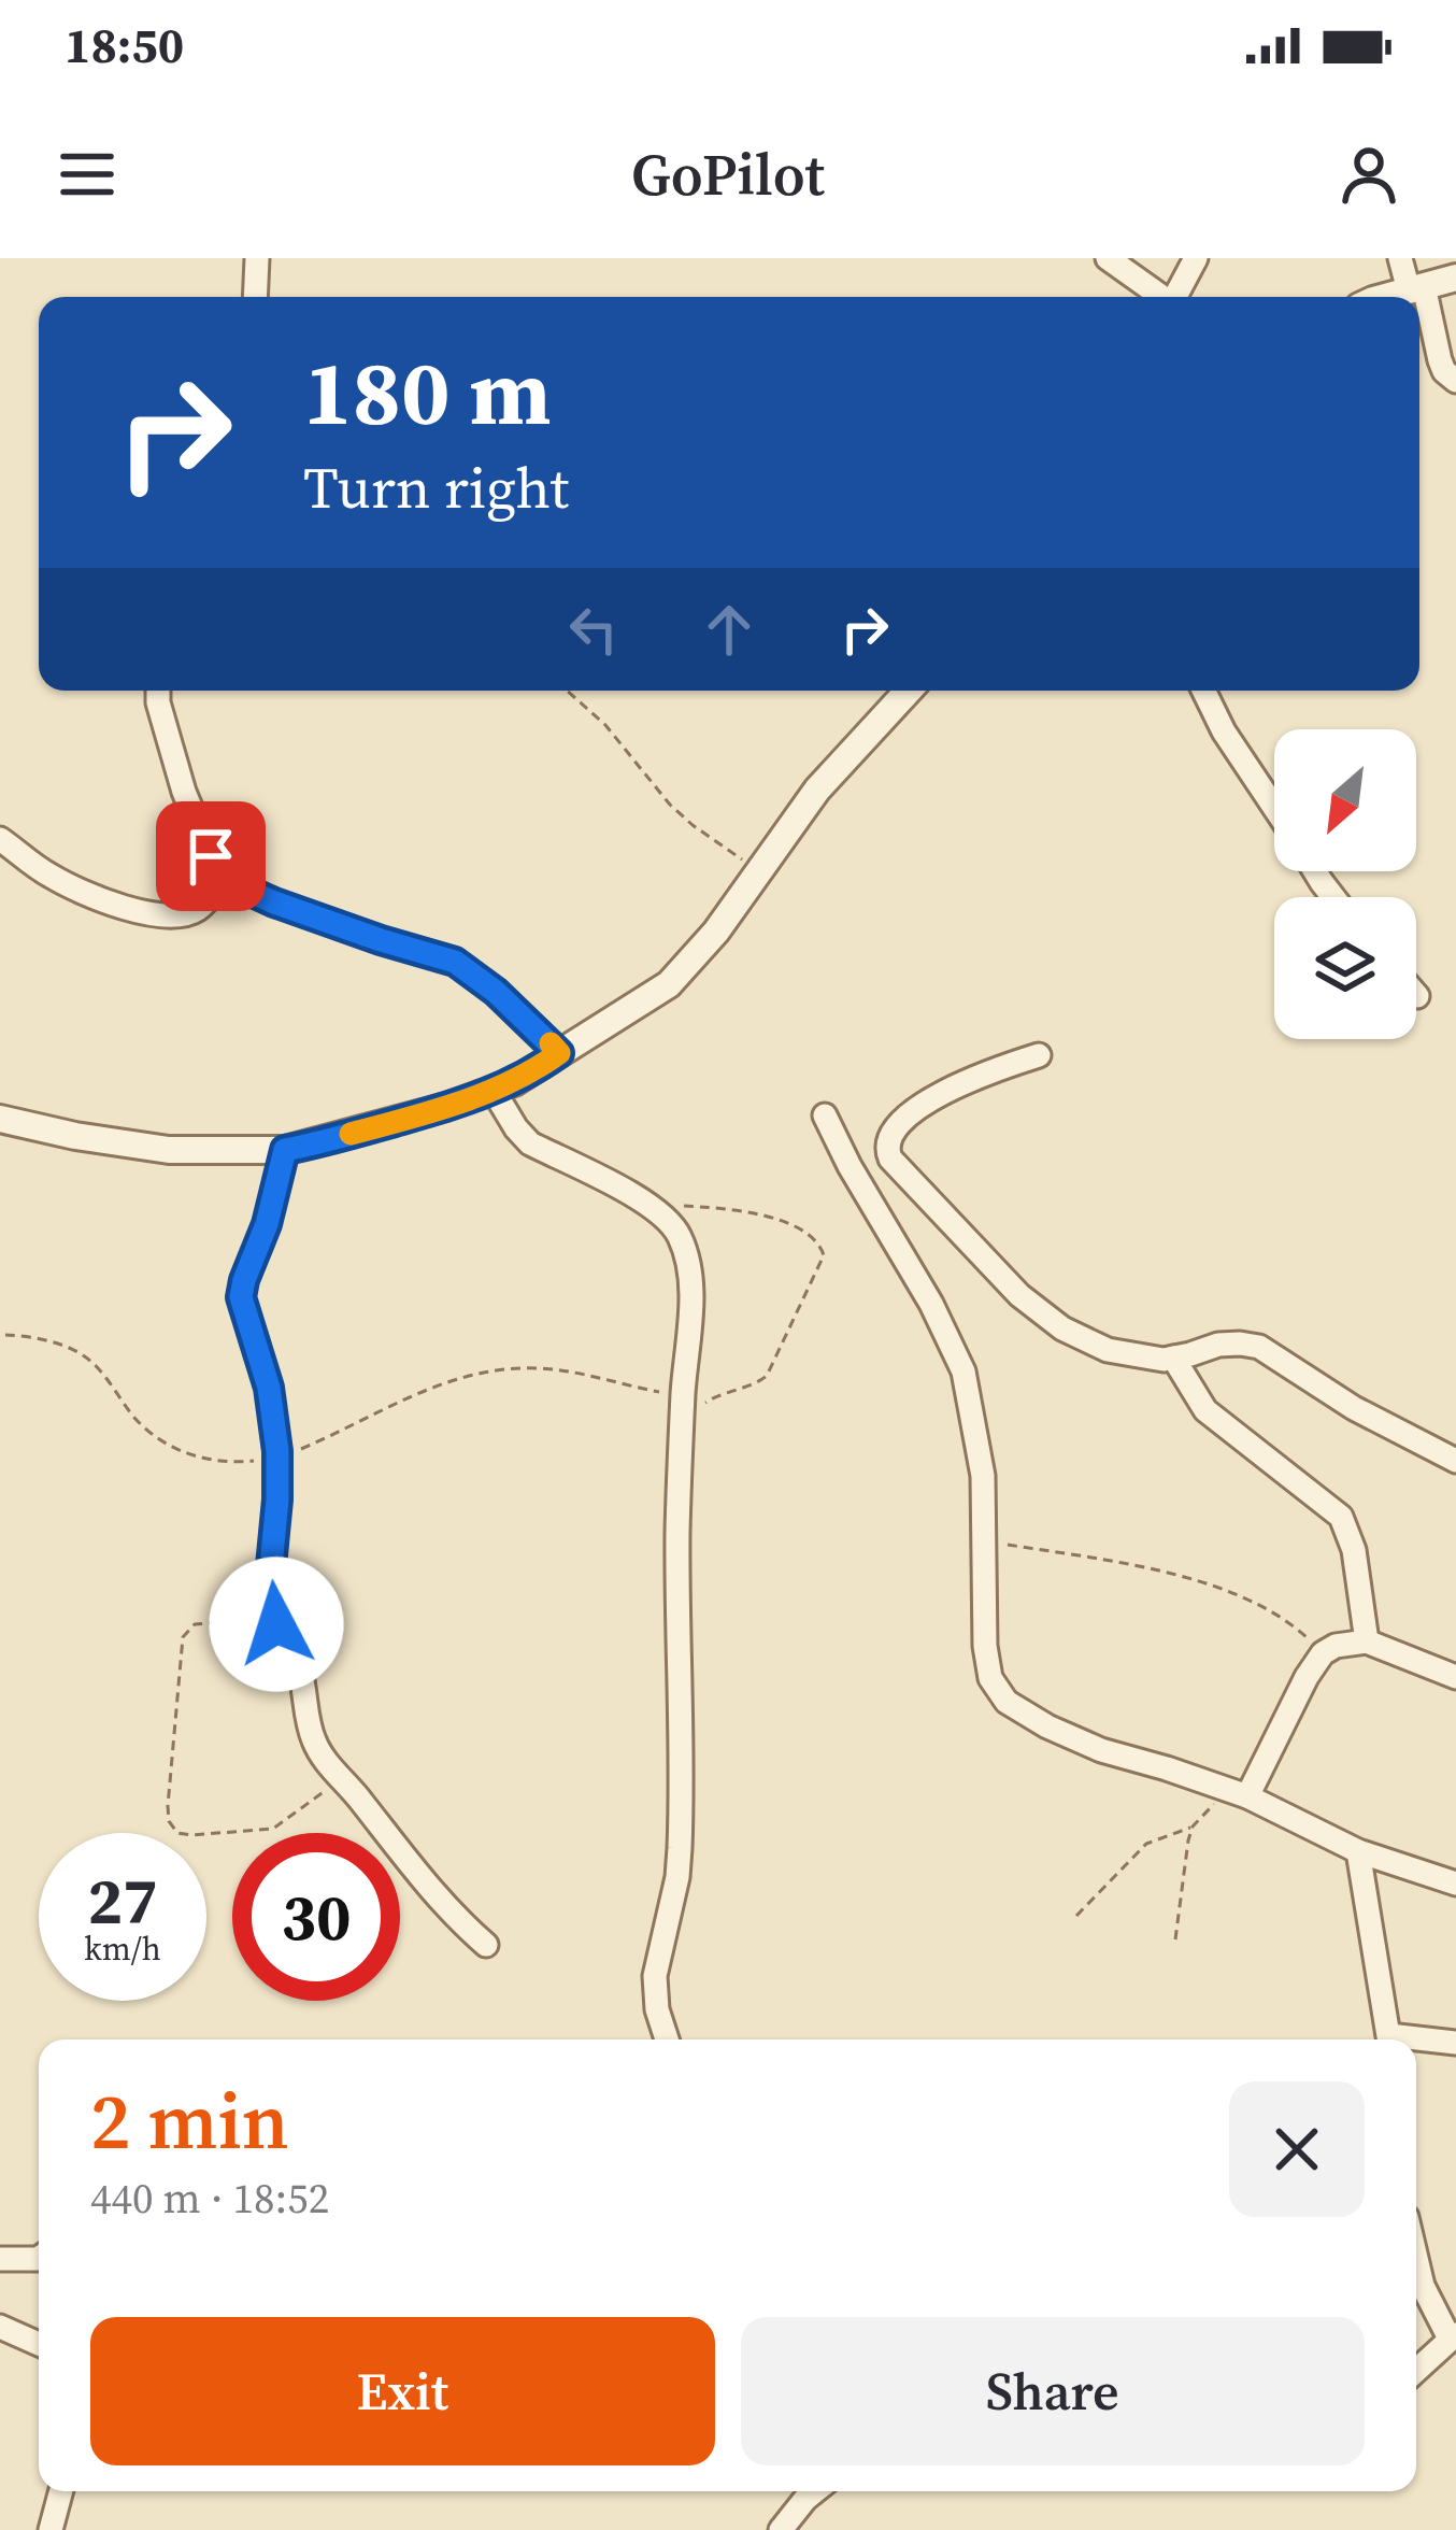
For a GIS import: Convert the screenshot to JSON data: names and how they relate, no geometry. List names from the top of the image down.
{
  "north": "bottom left",
  "page": {
    "status": "18:50",
    "header": "GoPilot",
    "turn": ["180 m", "Turn right"],
    "speed": "27 km/h",
    "limit": "30",
    "heading": ["2 min", "440 m · 18:52"],
    "buttons": ["Exit", "Share"]
  }
}
